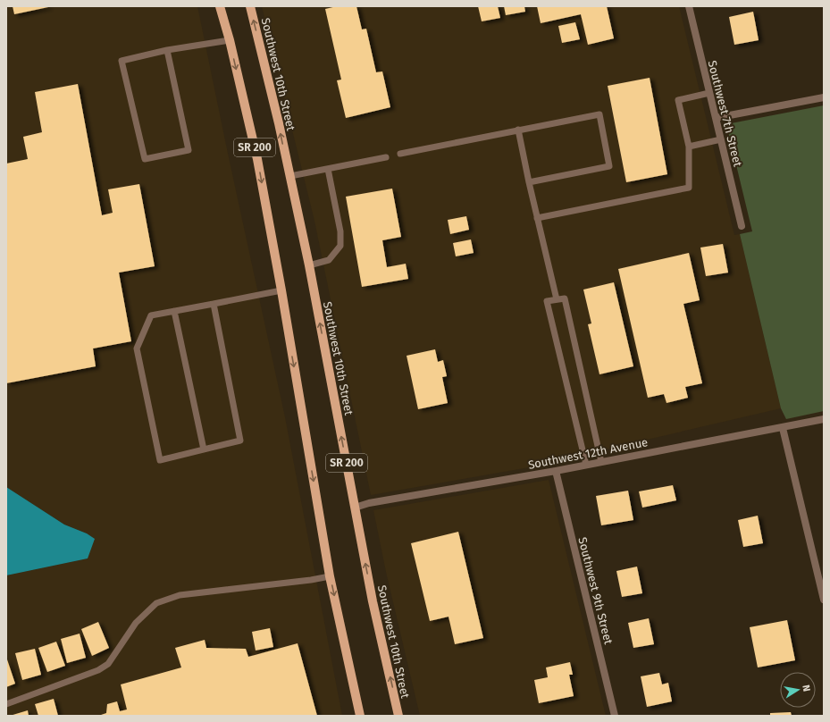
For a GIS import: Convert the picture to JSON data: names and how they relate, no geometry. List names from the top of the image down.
{
  "streets": {
    "main road": ["Southwest 10th Street", "SR 200"],
    "street": ["Southwest 7th Street", "Southwest 12th Avenue", "Southwest 9th Street"]
  },
  "crossings": [
    ["Southwest 10th Street", "Southwest 12th Avenue"],
    ["Southwest 12th Avenue", "Southwest 9th Street"]
  ],
  "north": "right"
}
